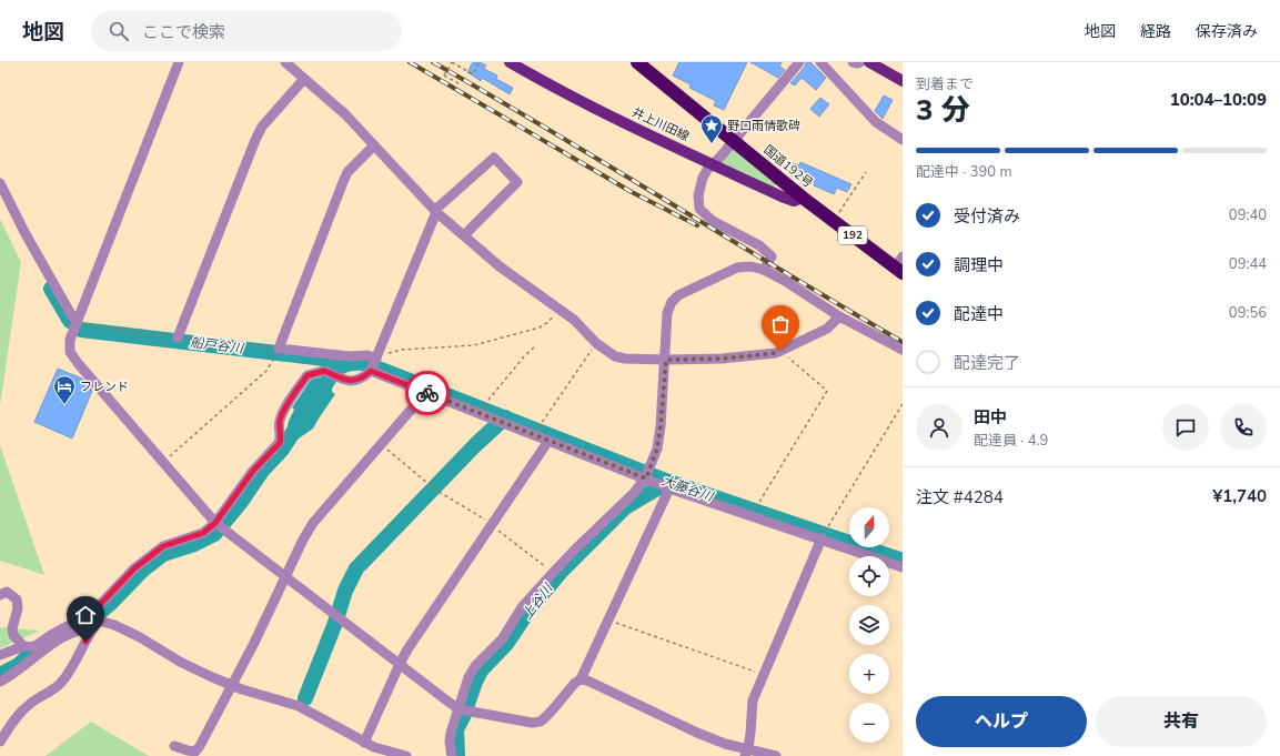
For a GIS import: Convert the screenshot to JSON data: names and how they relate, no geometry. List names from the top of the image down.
{
  "streets": {
    "highway": ["国道192号", "192"],
    "main road": ["井上川田線"]
  },
  "crossings": [
    ["井上川田線", "国道192号"]
  ],
  "water": ["船戸谷川", "大藤谷川", "上谷川"],
  "places": {
    "place": ["野口雨情歌碑"],
    "hotel": ["フレンド"]
  },
  "north": "top",
  "page": {
    "header": "地図",
    "search": "ここで検索",
    "nav": ["地図", "経路", "保存済み"],
    "heading": ["3 分", "到着まで", "10:04–10:09"],
    "panel": [
      "田中",
      "配達員 · 4.9",
      "注文 #4284",
      "¥1,740"
    ],
    "bar": "配達中 · 390 m",
    "list": [
      ["受付済み", "09:40"],
      ["調理中", "09:44"],
      ["配達中", "09:56"],
      "配達完了"
    ],
    "map_buttons": ["+", "−"],
    "buttons": ["ヘルプ", "共有"]
  }
}
